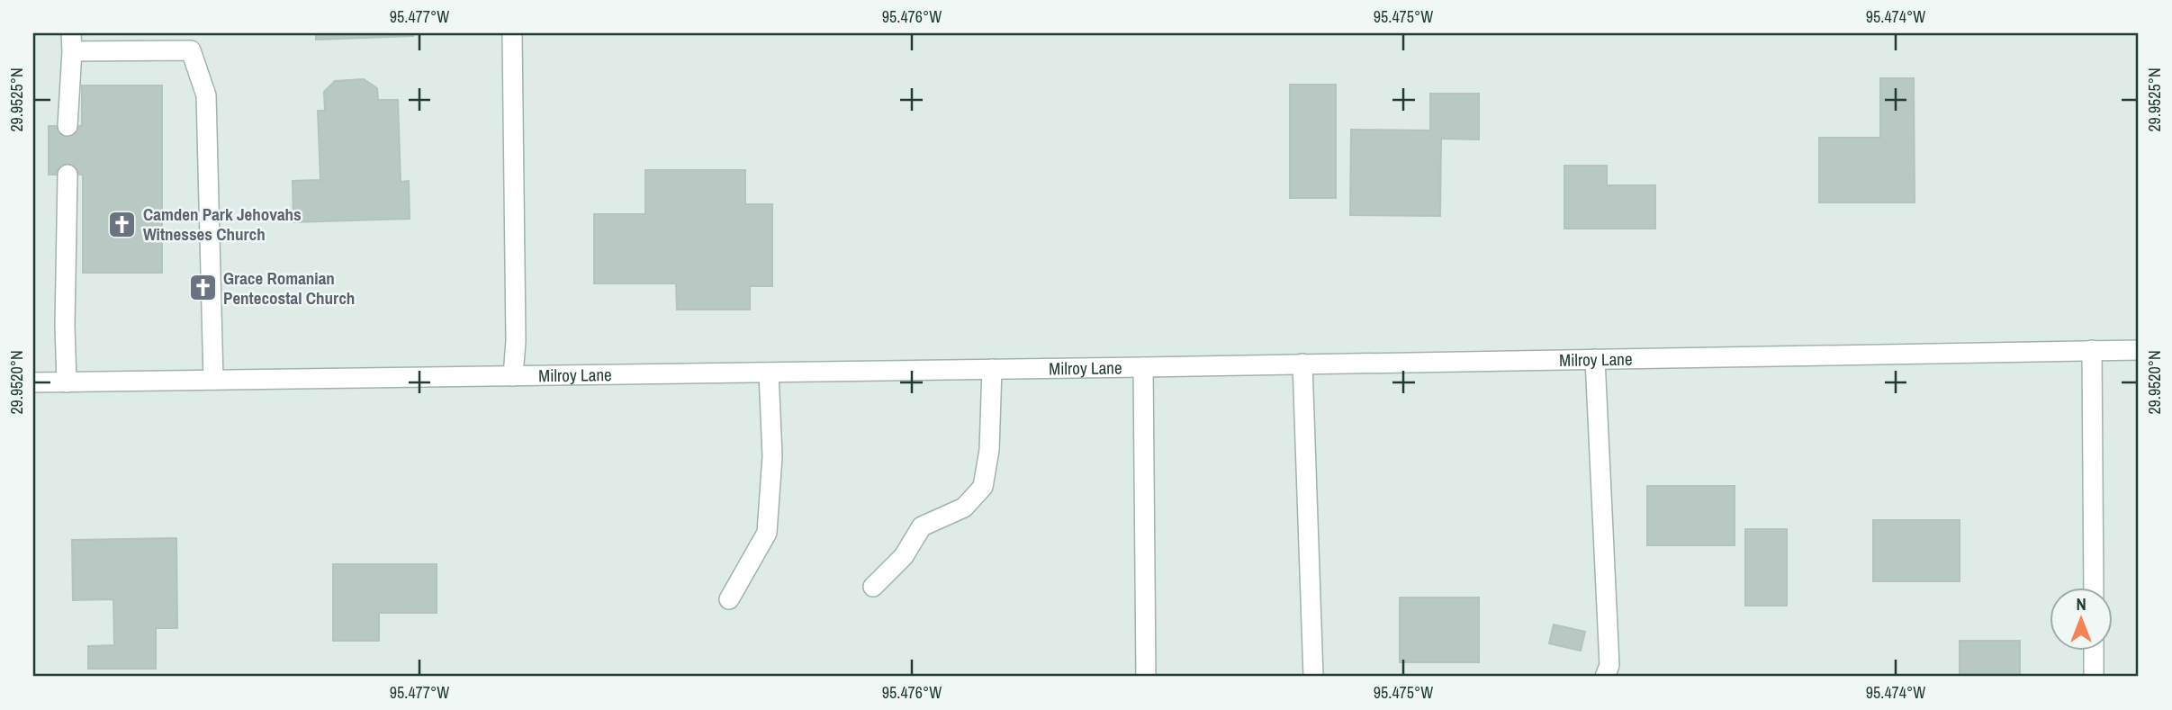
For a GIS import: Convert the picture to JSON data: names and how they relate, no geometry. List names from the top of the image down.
{
  "streets": {
    "street": ["Milroy Lane"]
  },
  "places": {
    "church": ["Camden Park Jehovahs Witnesses Church", "Grace Romanian Pentecostal Church"]
  },
  "north": "top",
  "coordinates": [
    "95.477°W",
    "95.476°W",
    "95.475°W",
    "95.474°W",
    "29.9525°N",
    "29.9520°N"
  ]
}
